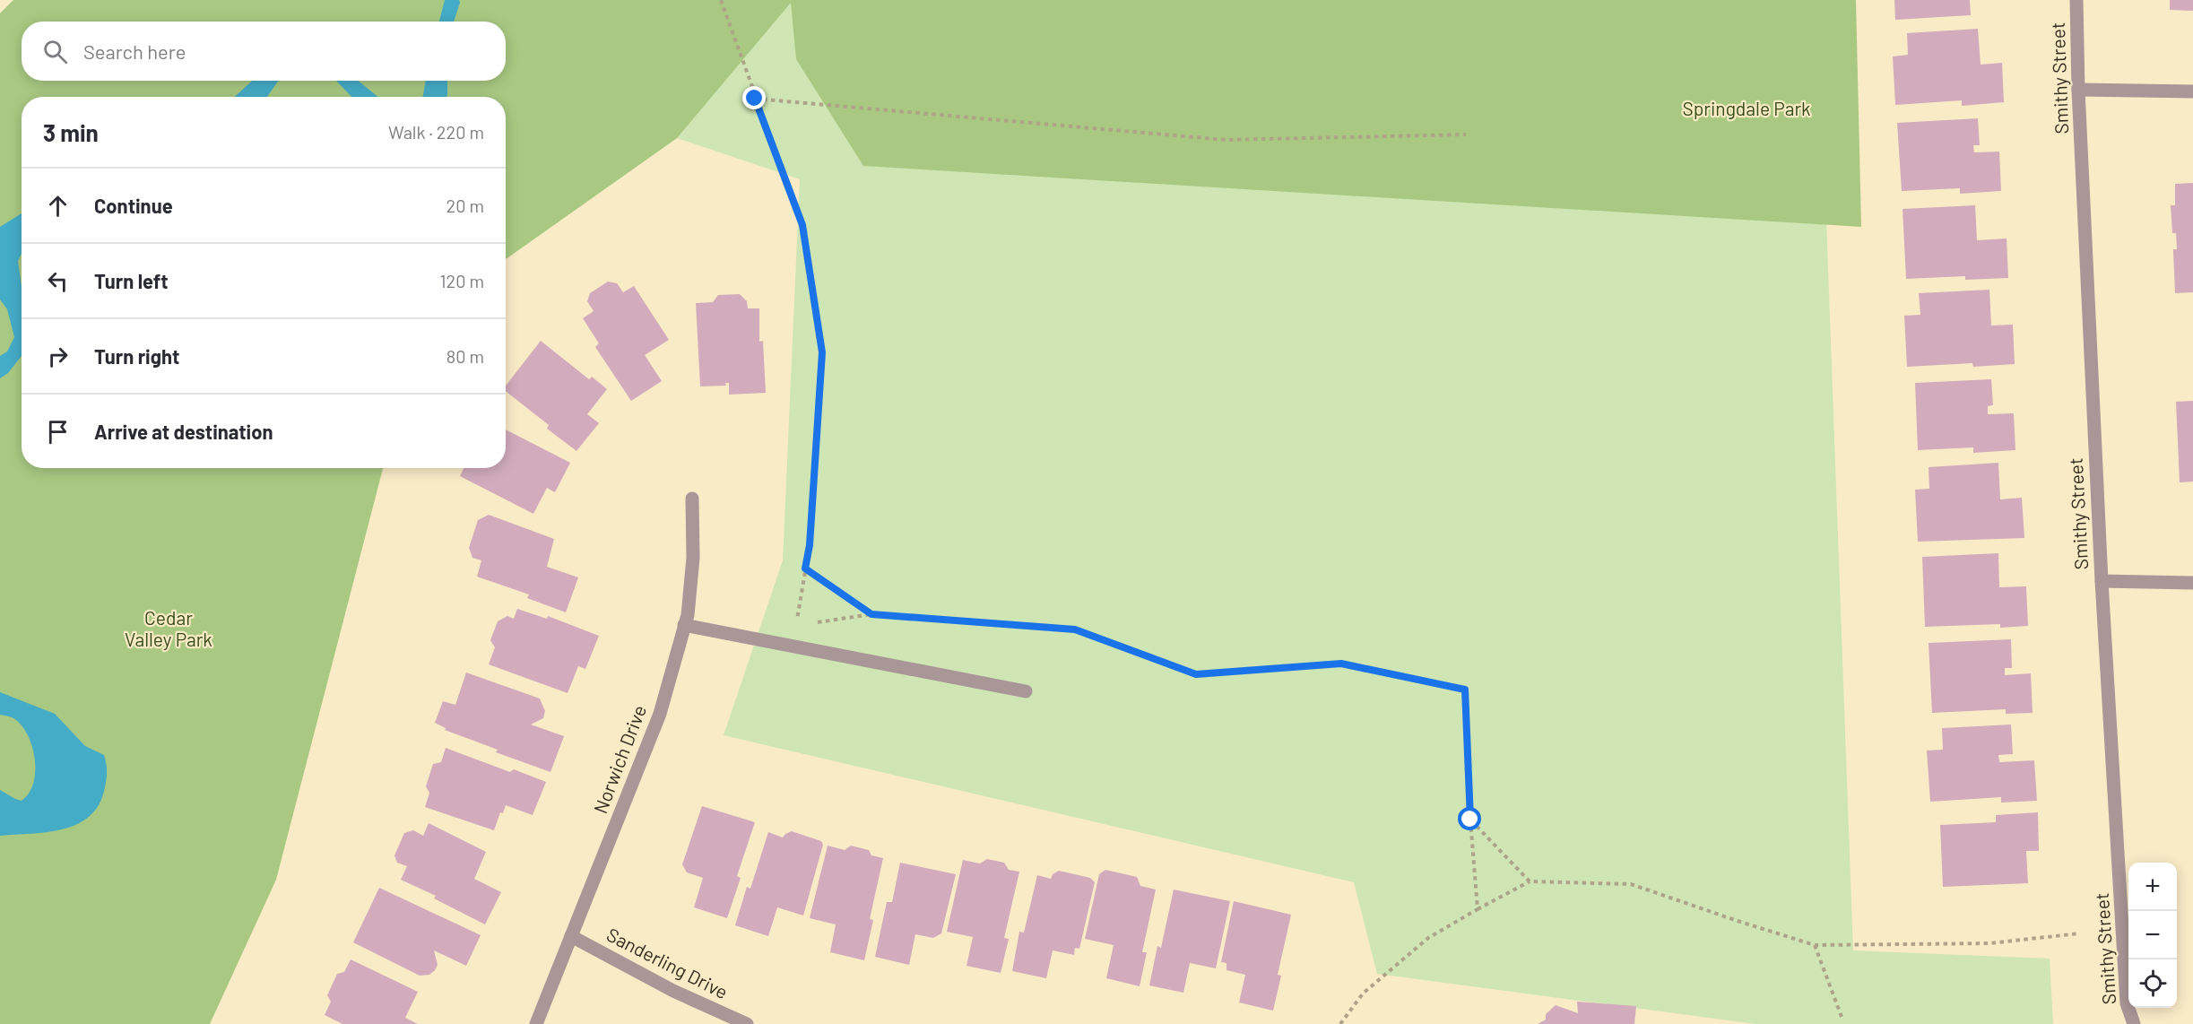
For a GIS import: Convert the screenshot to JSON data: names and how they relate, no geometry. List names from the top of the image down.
{
  "streets": {
    "street": ["Smithy Street", "Norwich Drive", "Sanderling Drive"]
  },
  "crossings": [
    ["Norwich Drive", "Sanderling Drive"]
  ],
  "parks": ["Springdale Park", "Cedar Valley Park"],
  "page": {
    "search": "Search here",
    "heading": ["3 min", "Walk · 220 m"],
    "list": [
      ["Continue", "20 m"],
      ["Turn left", "120 m"],
      ["Turn right", "80 m"],
      "Arrive at destination"
    ],
    "map_buttons": ["+", "−"]
  }
}
